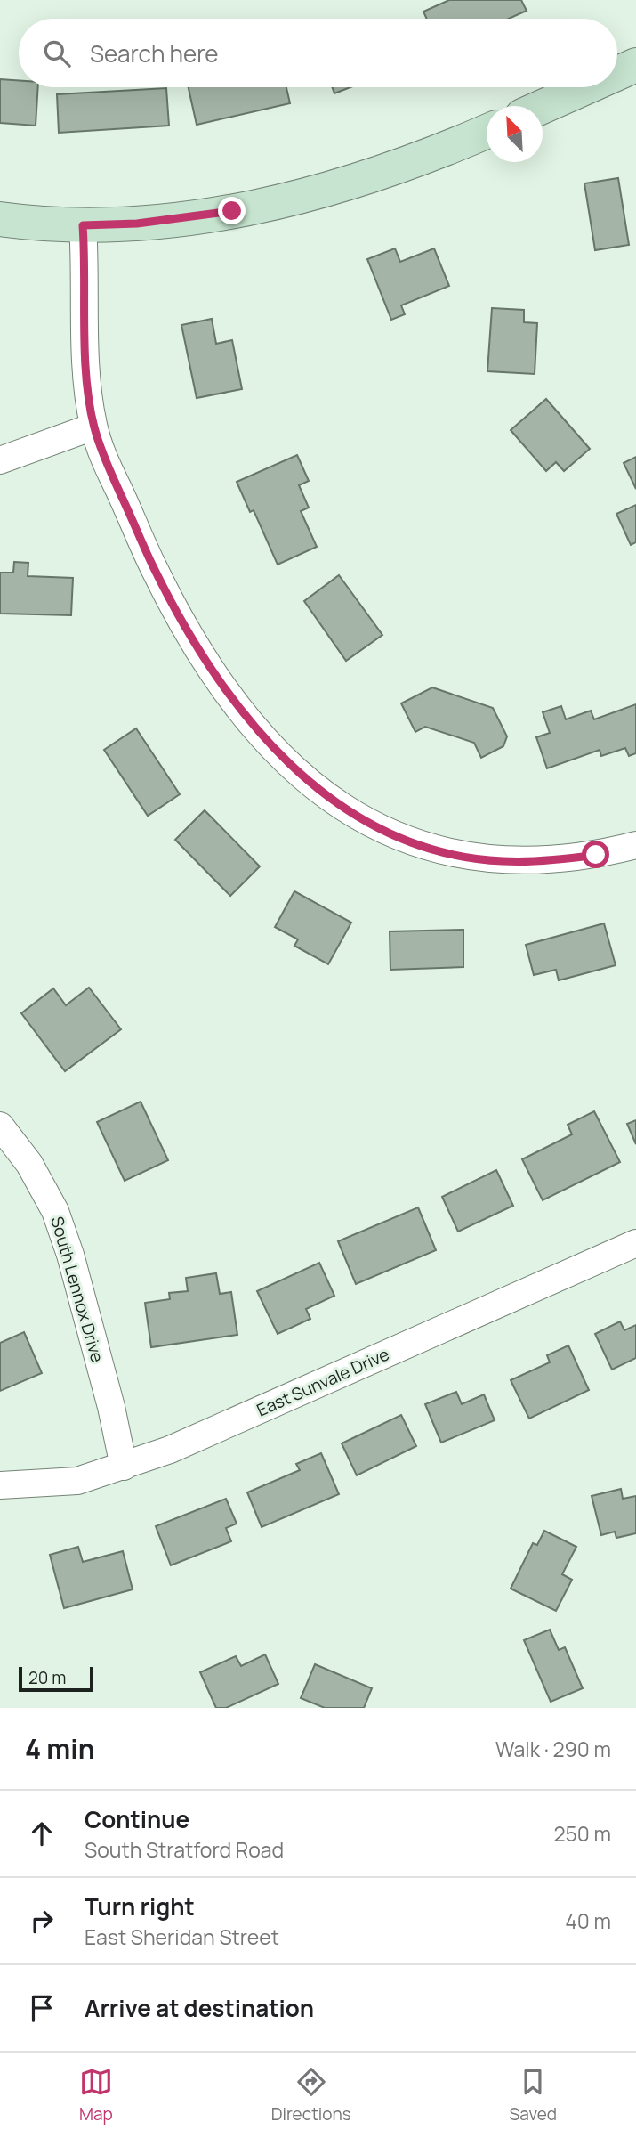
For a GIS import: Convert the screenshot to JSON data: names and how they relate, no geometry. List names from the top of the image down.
{
  "streets": {
    "street": ["South Lennox Drive", "East Sunvale Drive"]
  },
  "crossings": [
    ["South Lennox Drive", "East Sunvale Drive"]
  ],
  "scale_bar": "20 m",
  "north": "top left",
  "page": {
    "search": "Search here",
    "scale": "20 m",
    "heading": ["4 min", "Walk · 290 m"],
    "list": [
      ["Continue", "South Stratford Road", "250 m"],
      ["Turn right", "East Sheridan Street", "40 m"],
      "Arrive at destination"
    ],
    "nav": ["Map", "Directions", "Saved"]
  }
}
